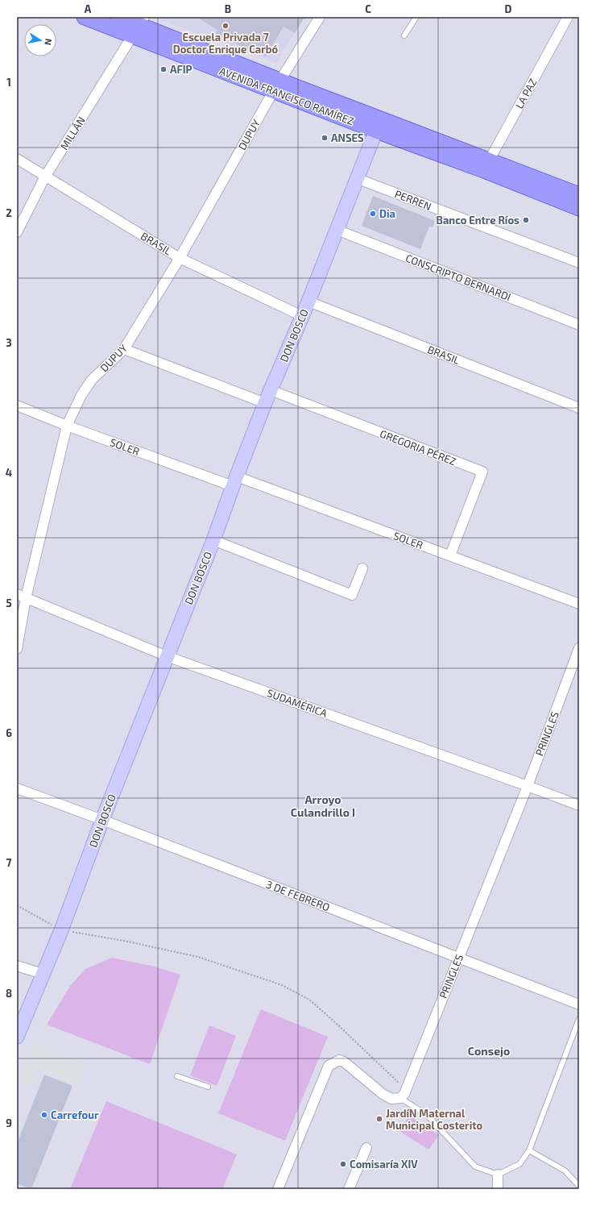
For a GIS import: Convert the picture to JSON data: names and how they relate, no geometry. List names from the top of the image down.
{
  "streets": {
    "main road": ["AVENIDA FRANCISCO RAMÍREZ", "DON BOSCO"],
    "street": [
      "LA PAZ",
      "MILLÁN",
      "DUPUY",
      "PERREN",
      "BRASIL",
      "CONSCRIPTO BERNARDI",
      "SOLER",
      "GREGORIA PÉREZ",
      "SUDAMÉRICA",
      "PRINGLES",
      "3 DE FEBRERO"
    ]
  },
  "crossings": [
    ["LA PAZ", "AVENIDA FRANCISCO RAMÍREZ"],
    ["AVENIDA FRANCISCO RAMÍREZ", "MILLÁN"],
    ["AVENIDA FRANCISCO RAMÍREZ", "DUPUY"],
    ["AVENIDA FRANCISCO RAMÍREZ", "DON BOSCO"],
    ["MILLÁN", "BRASIL"],
    ["DUPUY", "BRASIL"],
    ["DUPUY", "SOLER"],
    ["DUPUY", "SUDAMÉRICA"],
    ["PERREN", "DON BOSCO"],
    ["BRASIL", "DON BOSCO"],
    ["CONSCRIPTO BERNARDI", "DON BOSCO"],
    ["DON BOSCO", "SOLER"],
    ["DON BOSCO", "GREGORIA PÉREZ"],
    ["DON BOSCO", "SUDAMÉRICA"],
    ["DON BOSCO", "3 DE FEBRERO"],
    ["SOLER", "GREGORIA PÉREZ"],
    ["SUDAMÉRICA", "PRINGLES"],
    ["PRINGLES", "3 DE FEBRERO"]
  ],
  "districts": ["Arroyo Culandrillo I", "Consejo"],
  "places": [
    "Escuela Privada 7 Doctor Enrique Carbó",
    "AFIP",
    "ANSES",
    "Dia",
    "Banco Entre Ríos",
    "Carrefour",
    "JardíN Maternal Municipal Costerito",
    "Comisaría XIV"
  ],
  "north": "right",
  "grid": {
    "columns": [
      "A",
      "B",
      "C",
      "D"
    ],
    "rows": [
      "1",
      "2",
      "3",
      "4",
      "5",
      "6",
      "7",
      "8",
      "9"
    ]
  }
}
